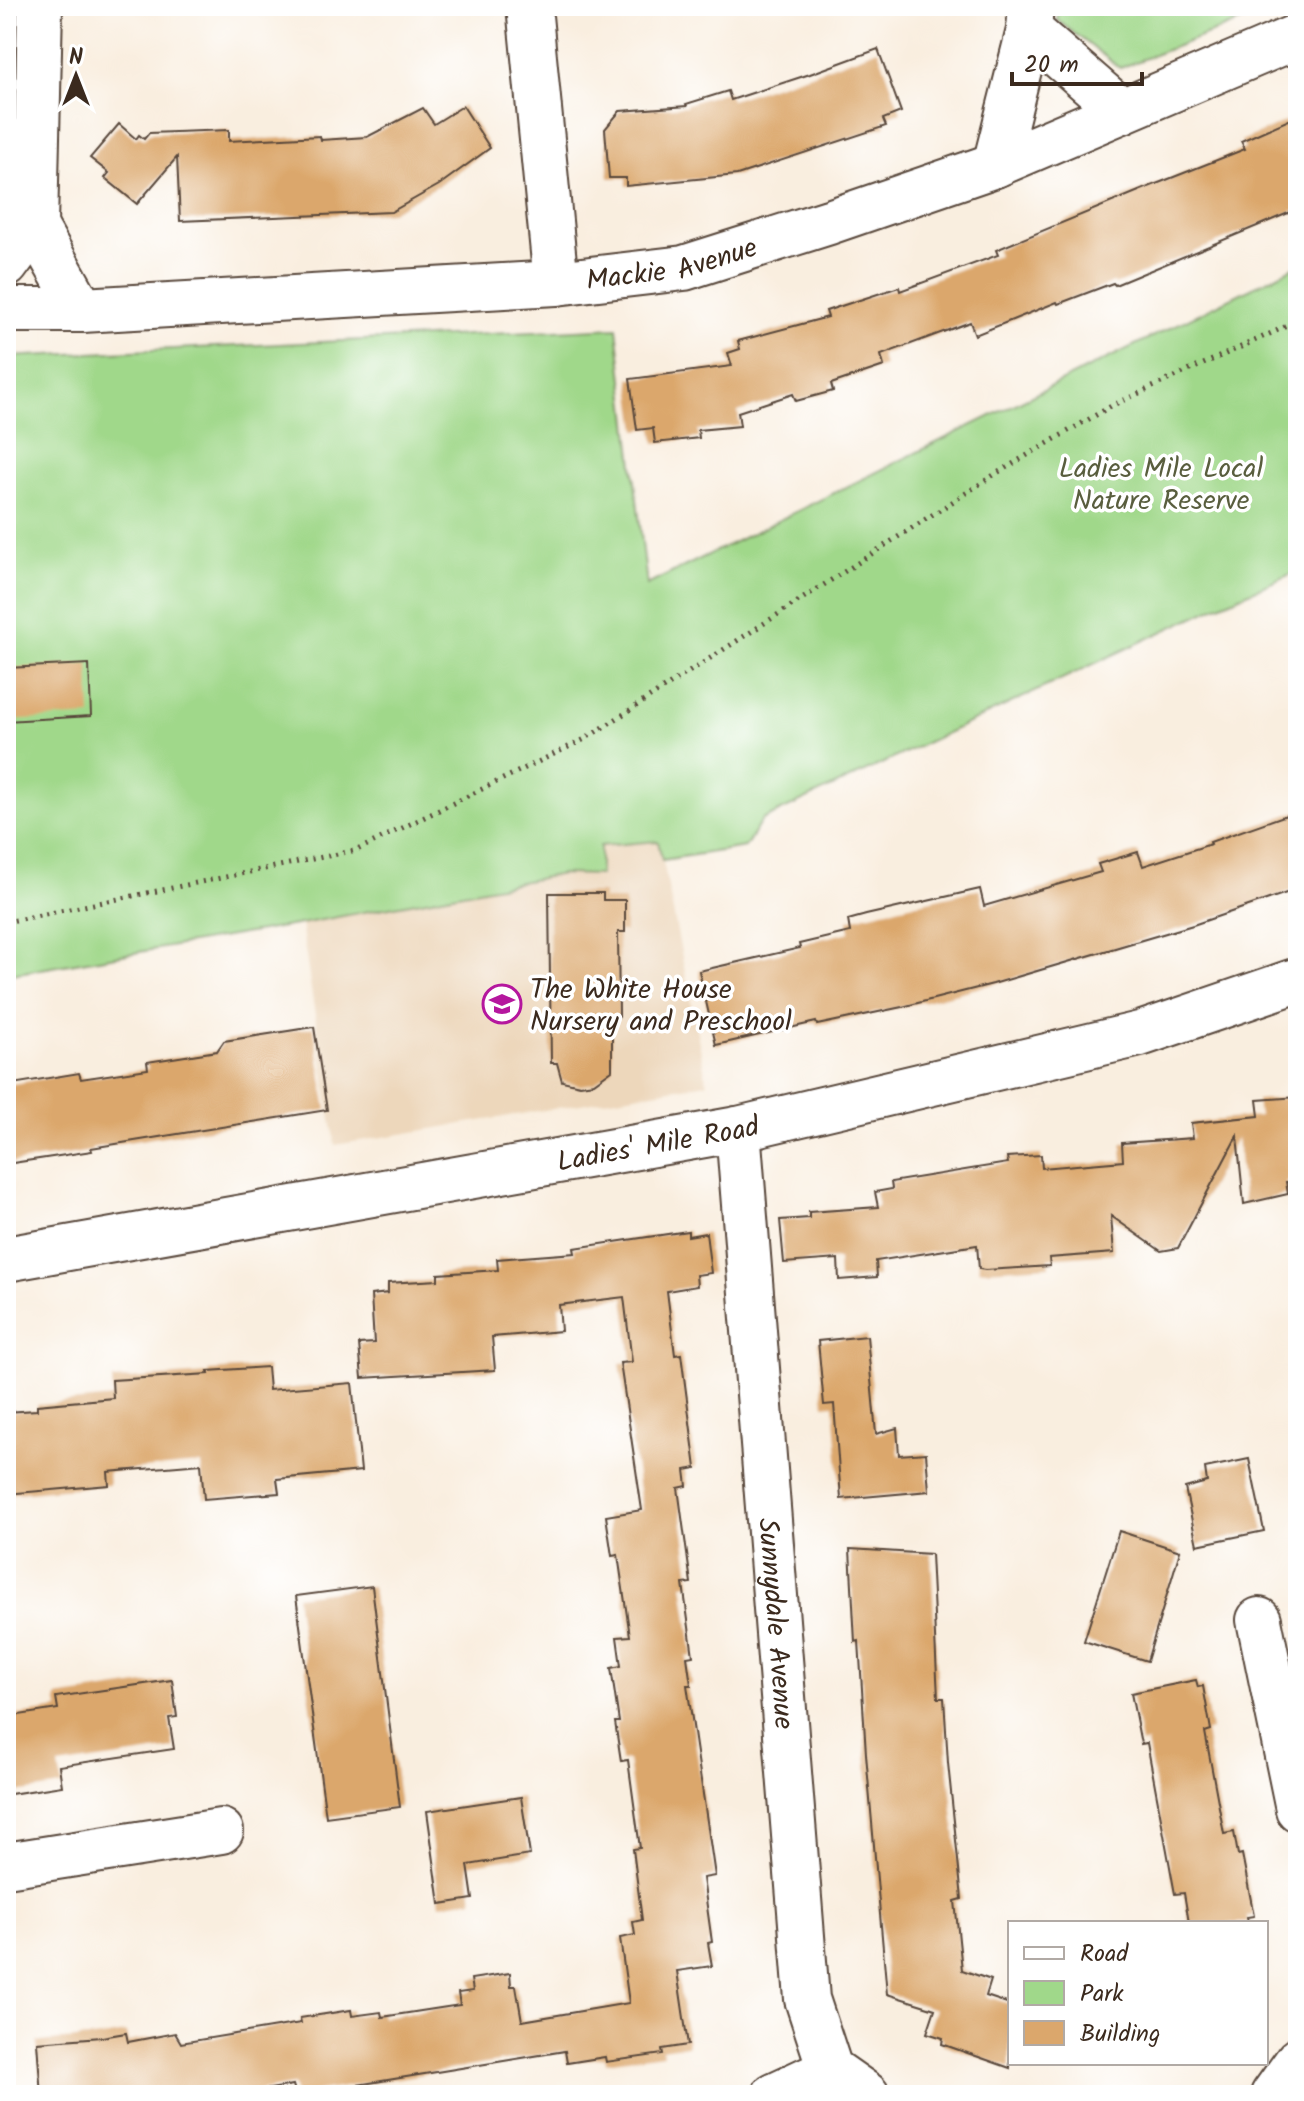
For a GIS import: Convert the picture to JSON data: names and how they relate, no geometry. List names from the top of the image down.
{
  "streets": {
    "street": ["Mackie Avenue", "Ladies' Mile Road", "Sunnydale Avenue"]
  },
  "crossings": [
    ["Ladies' Mile Road", "Sunnydale Avenue"]
  ],
  "parks": ["Ladies Mile Local Nature Reserve"],
  "places": {
    "school or university": ["The White House Nursery and Preschool"]
  },
  "legend": ["Road", "Park", "Building"],
  "scale_bar": "20 m",
  "north": "top"
}
